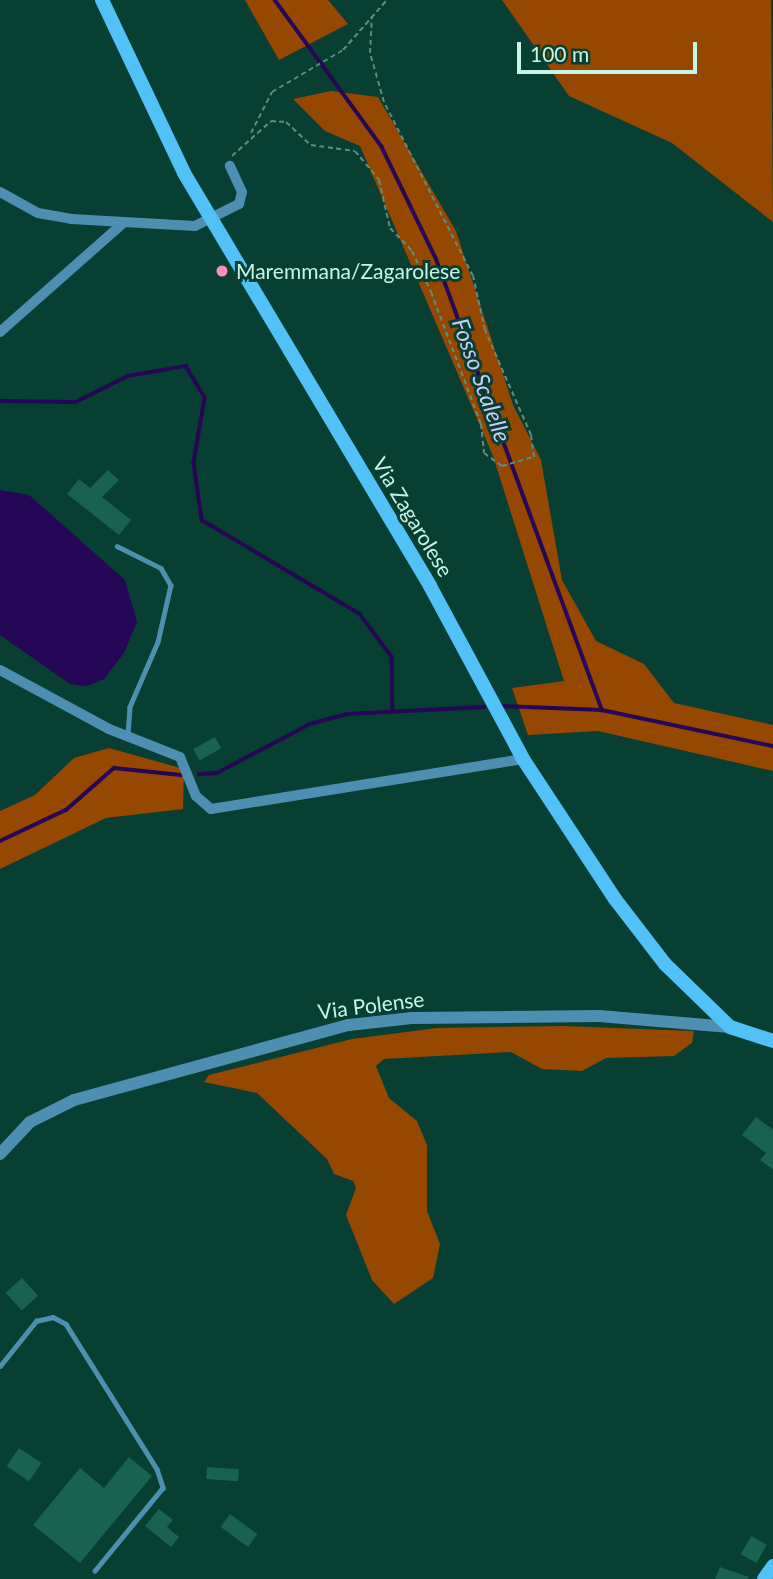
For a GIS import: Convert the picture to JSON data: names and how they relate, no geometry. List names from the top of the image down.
{
  "streets": {
    "main road": ["Via Zagarolese", "Via Polense"]
  },
  "crossings": [
    ["Via Zagarolese", "Via Polense"]
  ],
  "water": ["Fosso Scalelle"],
  "places": ["Maremmana/Zagarolese"],
  "scale_bar": "100 m"
}
